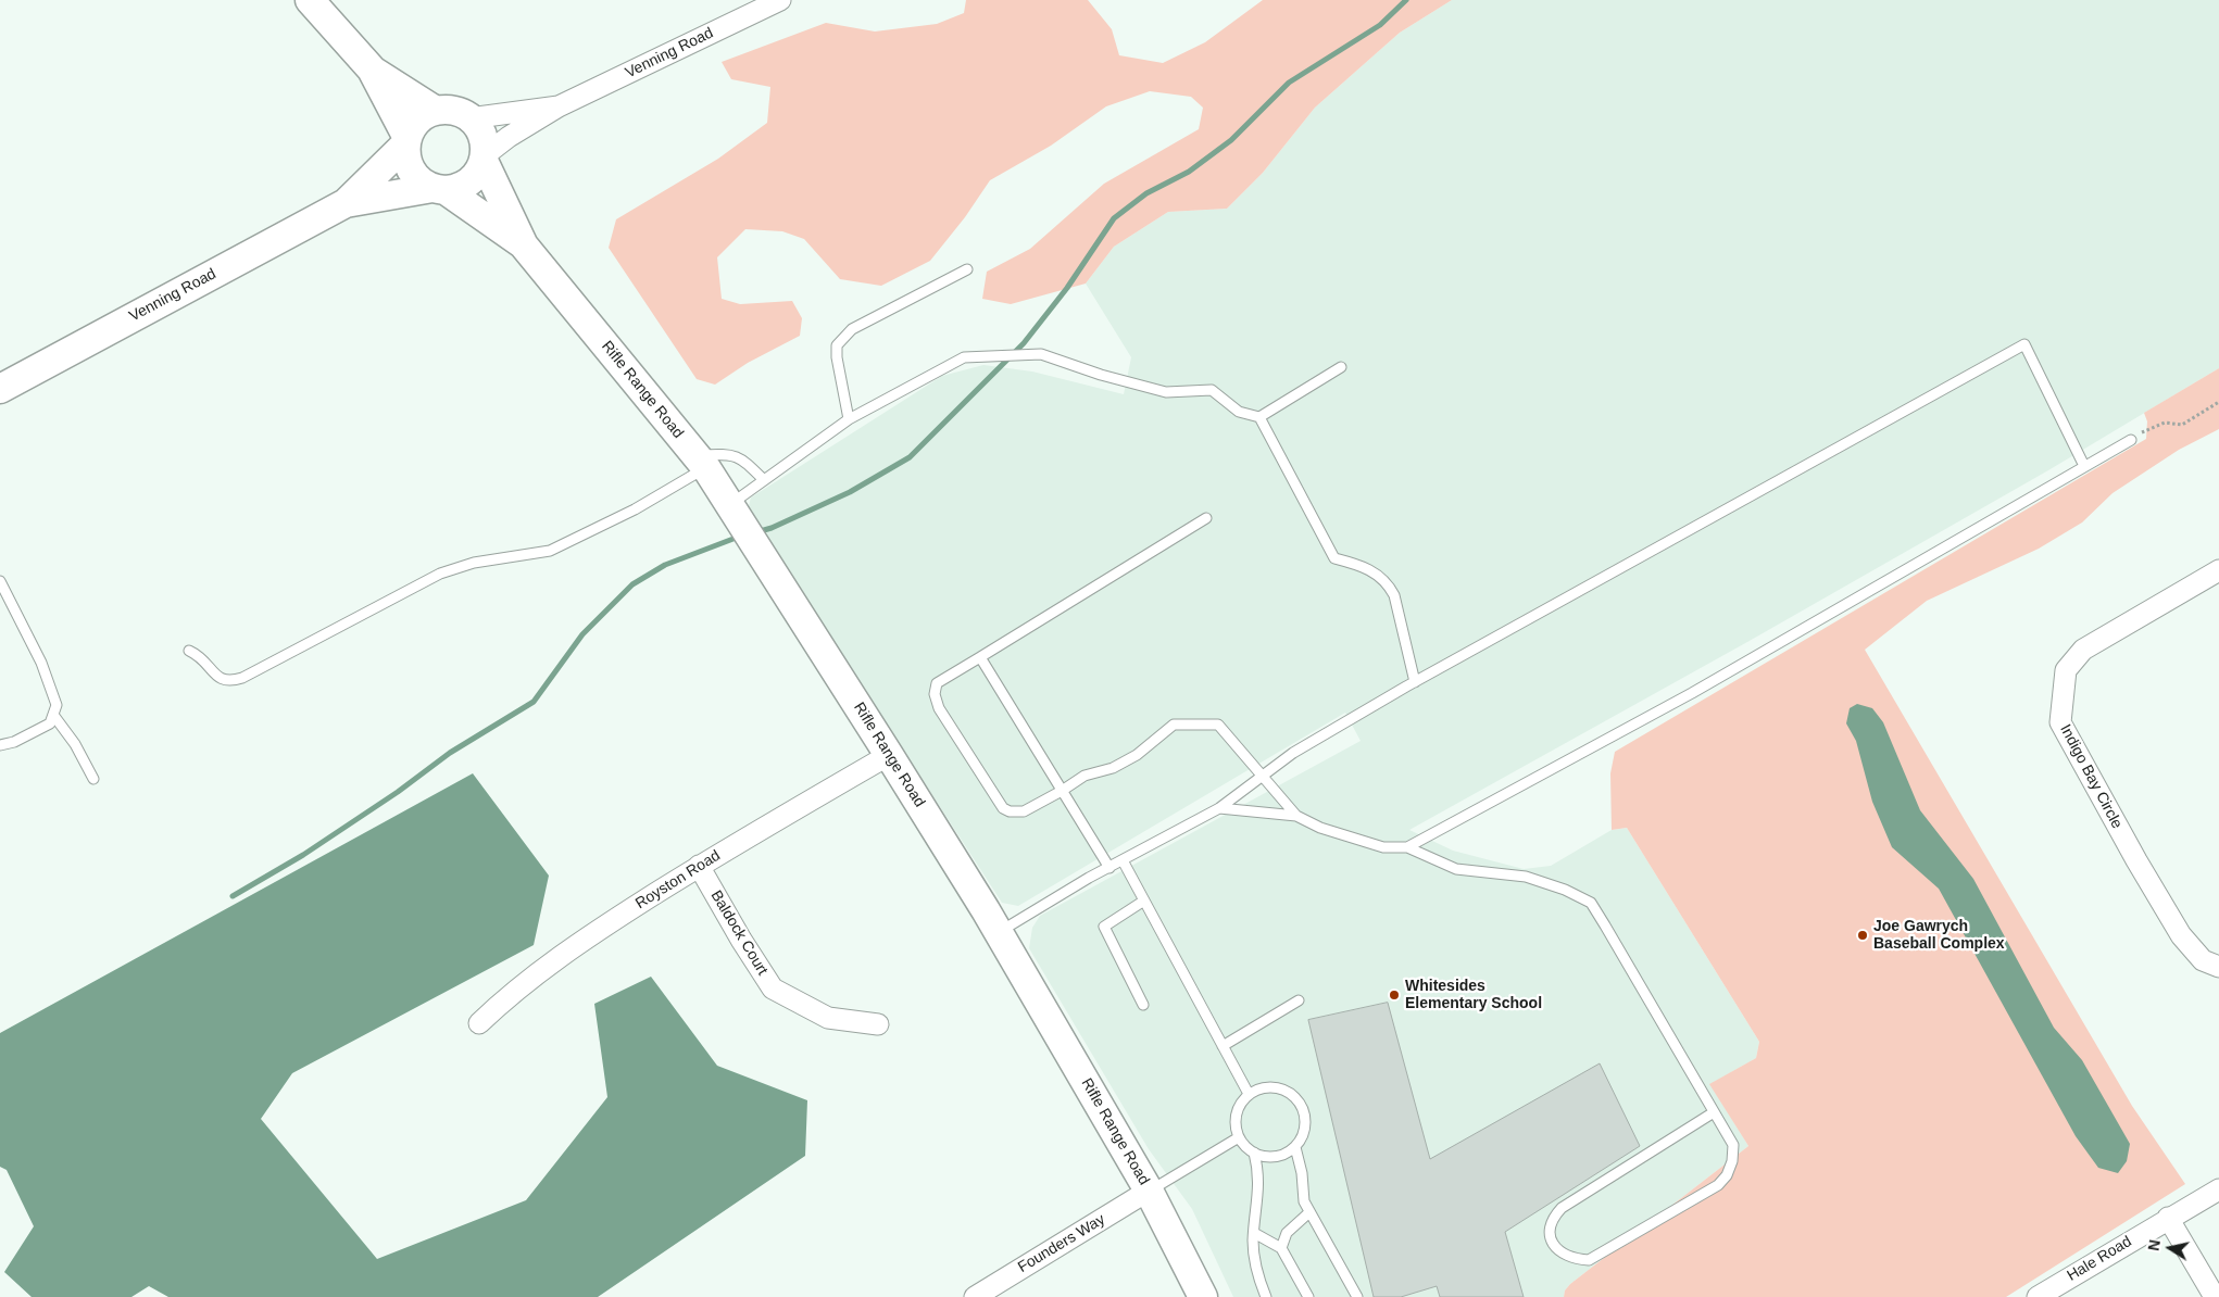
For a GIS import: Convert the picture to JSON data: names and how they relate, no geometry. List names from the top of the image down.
{
  "streets": {
    "main road": ["Venning Road", "Rifle Range Road"],
    "street": [
      "Indigo Bay Circle",
      "Royston Road",
      "Baldock Court",
      "Founders Way",
      "Hale Road"
    ]
  },
  "crossings": [
    ["Venning Road", "Rifle Range Road"],
    ["Rifle Range Road", "Royston Road"],
    ["Rifle Range Road", "Founders Way"],
    ["Royston Road", "Baldock Court"]
  ],
  "places": ["Joe Gawrych Baseball Complex", "Whitesides Elementary School"],
  "north": "left"
}
